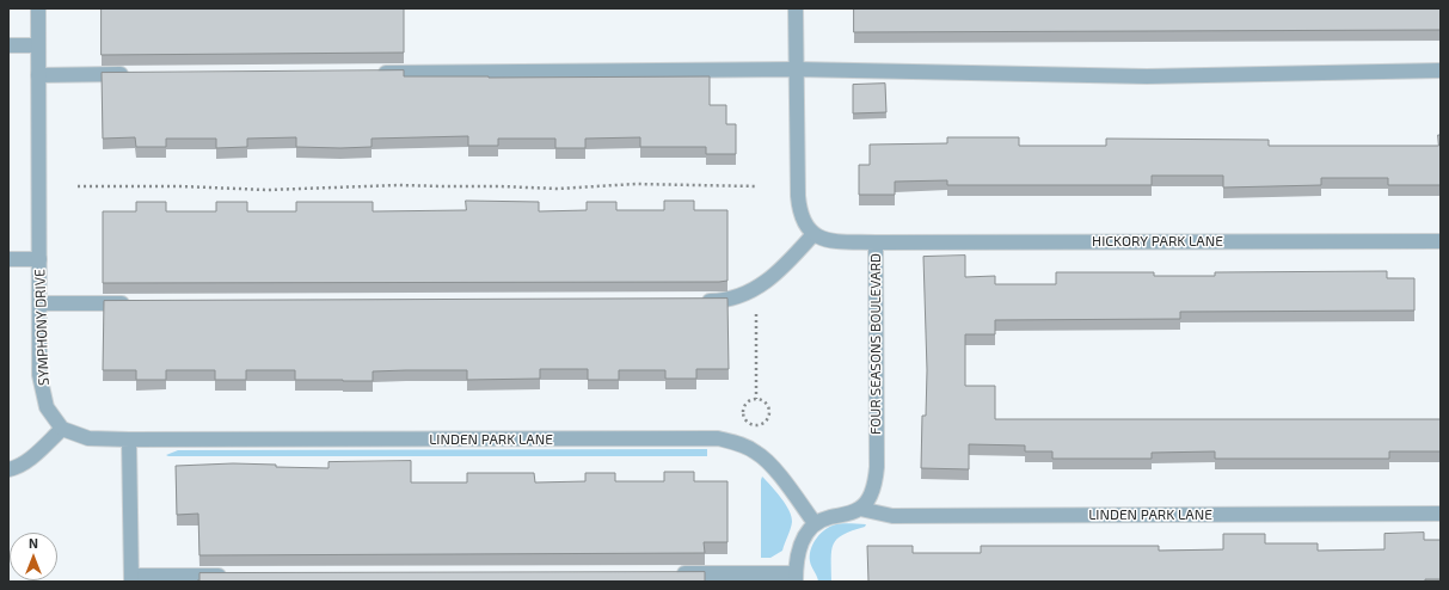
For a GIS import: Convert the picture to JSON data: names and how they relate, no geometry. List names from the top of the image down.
{
  "streets": {
    "street": [
      "HICKORY PARK LANE",
      "SYMPHONY DRIVE",
      "FOUR SEASONS BOULEVARD",
      "LINDEN PARK LANE"
    ]
  },
  "crossings": [
    ["HICKORY PARK LANE", "FOUR SEASONS BOULEVARD"],
    ["FOUR SEASONS BOULEVARD", "LINDEN PARK LANE"]
  ],
  "north": "top"
}
